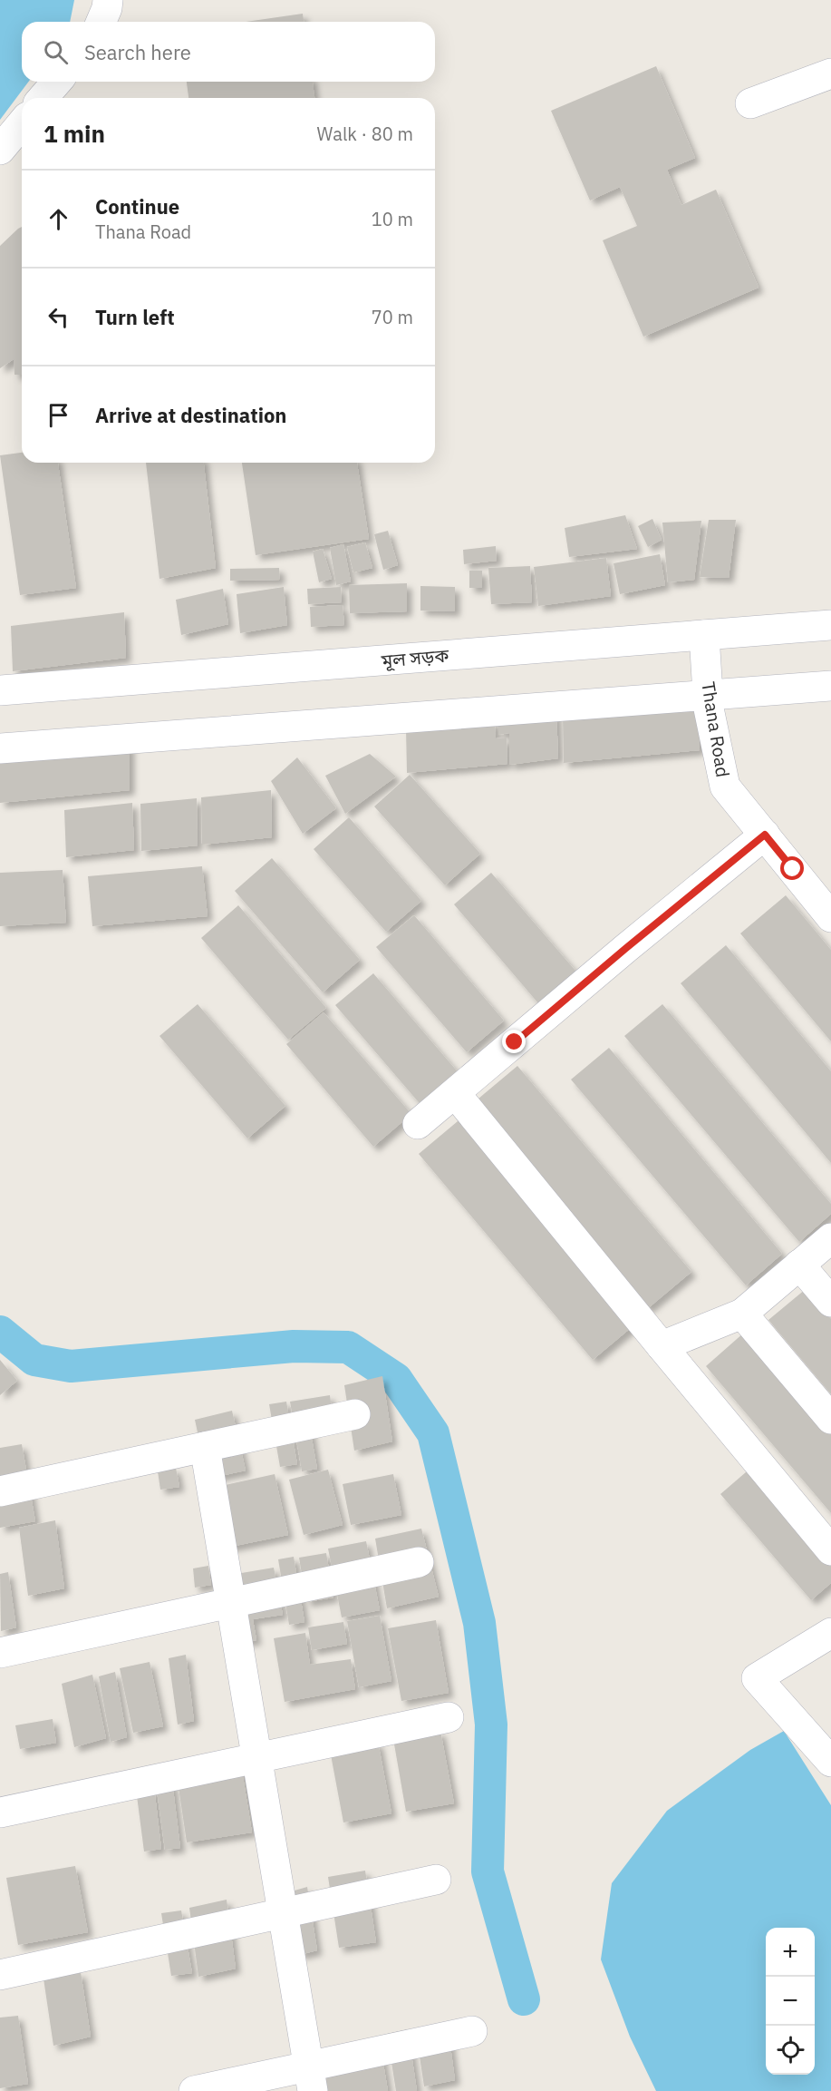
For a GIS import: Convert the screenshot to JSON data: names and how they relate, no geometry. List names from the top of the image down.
{
  "streets": {
    "street": ["মূল সড়ক", "Thana Road"]
  },
  "crossings": [
    ["মূল সড়ক", "Thana Road"]
  ],
  "page": {
    "search": "Search here",
    "heading": ["1 min", "Walk · 80 m"],
    "list": [
      ["Continue", "Thana Road", "10 m"],
      ["Turn left", "70 m"],
      "Arrive at destination"
    ],
    "map_buttons": ["+", "−"]
  }
}
